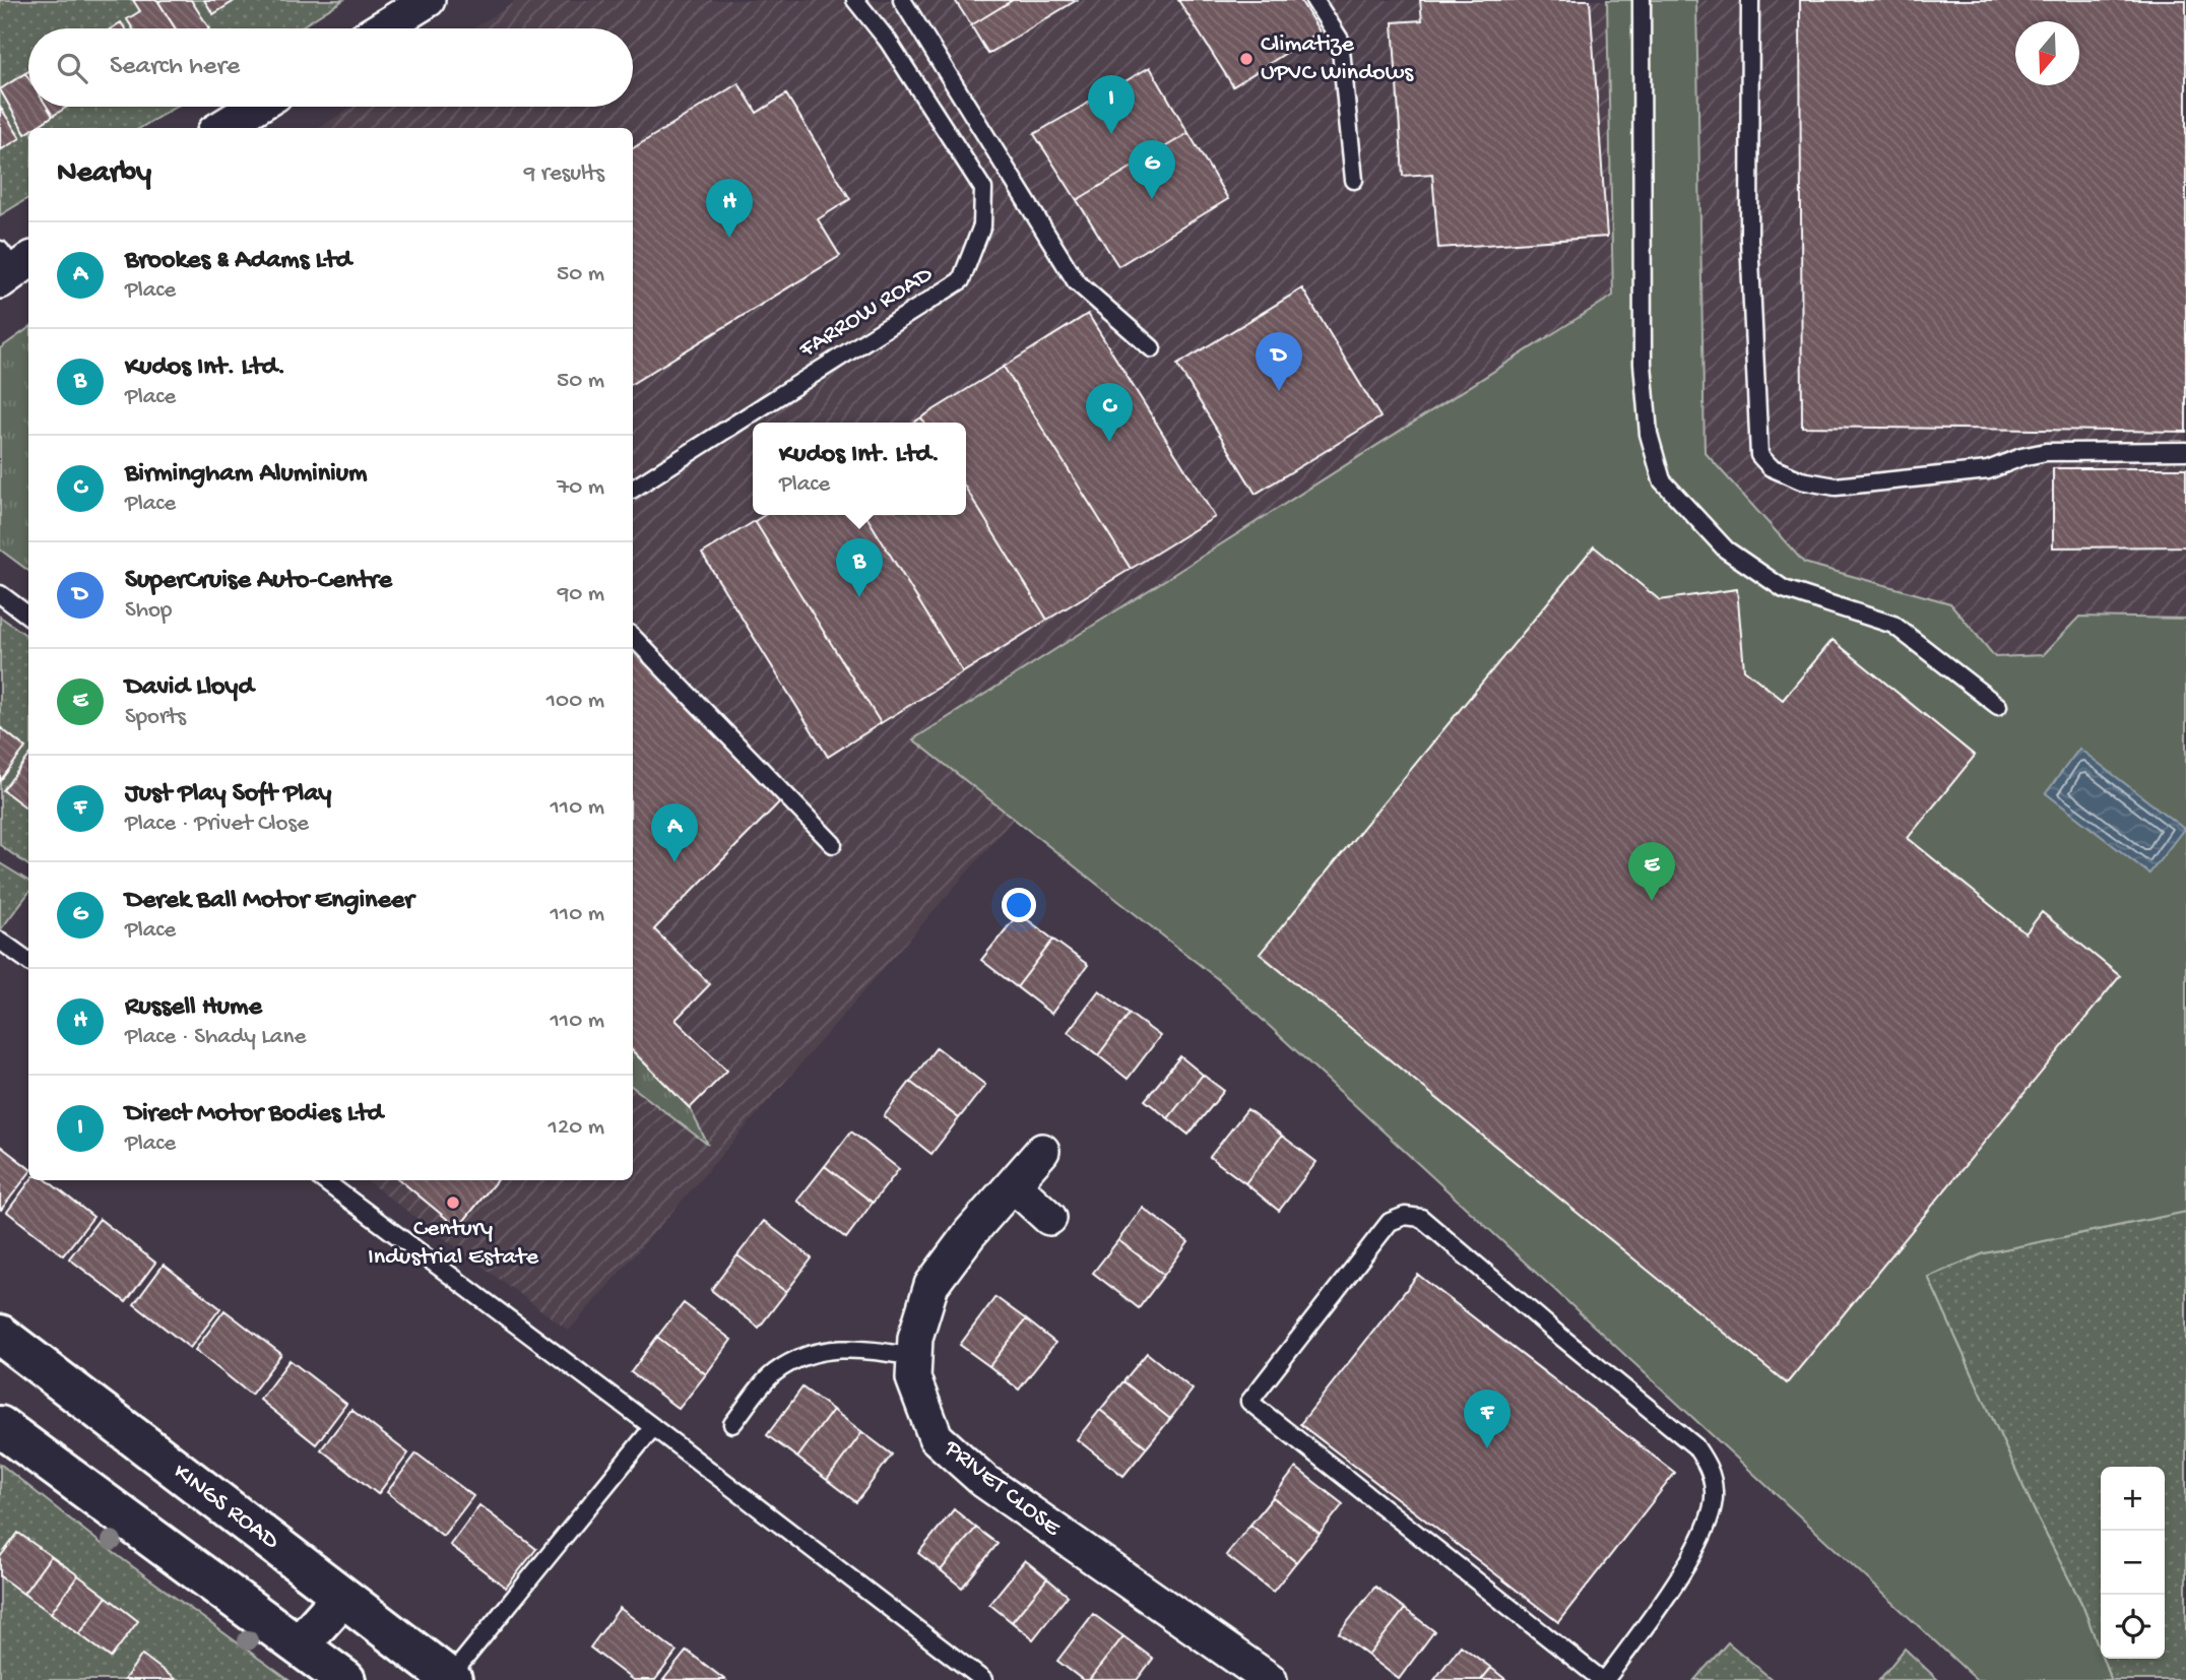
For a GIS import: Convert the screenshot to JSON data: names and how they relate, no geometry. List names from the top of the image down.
{
  "streets": {
    "main road": ["KINGS ROAD"],
    "street": ["PRIVET CLOSE"],
    "lane": ["FARROW ROAD"]
  },
  "places": ["Climatize UPVC Windows", "Century Industrial Estate"],
  "north": "bottom",
  "page": {
    "search": "Search here",
    "pins": [
      "I",
      "G",
      "H",
      "D",
      "C",
      "B",
      "A",
      "E",
      "F"
    ],
    "heading": ["Nearby", "9 results"],
    "list": [
      {
        "mark": "A",
        "name": "Brookes & Adams Ltd",
        "note": "Place",
        "value": "50 m"
      },
      {
        "mark": "B",
        "name": "Kudos Int. Ltd.",
        "note": "Place",
        "value": "50 m"
      },
      {
        "mark": "C",
        "name": "Birmingham Aluminium",
        "note": "Place",
        "value": "70 m"
      },
      {
        "mark": "D",
        "name": "SuperCruise Auto-Centre",
        "note": "Shop",
        "value": "90 m"
      },
      {
        "mark": "E",
        "name": "David Lloyd",
        "note": "Sports",
        "value": "100 m"
      },
      {
        "mark": "F",
        "name": "Just Play Soft Play",
        "note": "Place · Privet Close",
        "value": "110 m"
      },
      {
        "mark": "G",
        "name": "Derek Ball Motor Engineer",
        "note": "Place",
        "value": "110 m"
      },
      {
        "mark": "H",
        "name": "Russell Hume",
        "note": "Place · Shady Lane",
        "value": "110 m"
      },
      {
        "mark": "I",
        "name": "Direct Motor Bodies Ltd",
        "note": "Place",
        "value": "120 m"
      }
    ],
    "popup": ["Kudos Int. Ltd.", "Place"],
    "map_buttons": ["+", "−"]
  }
}
